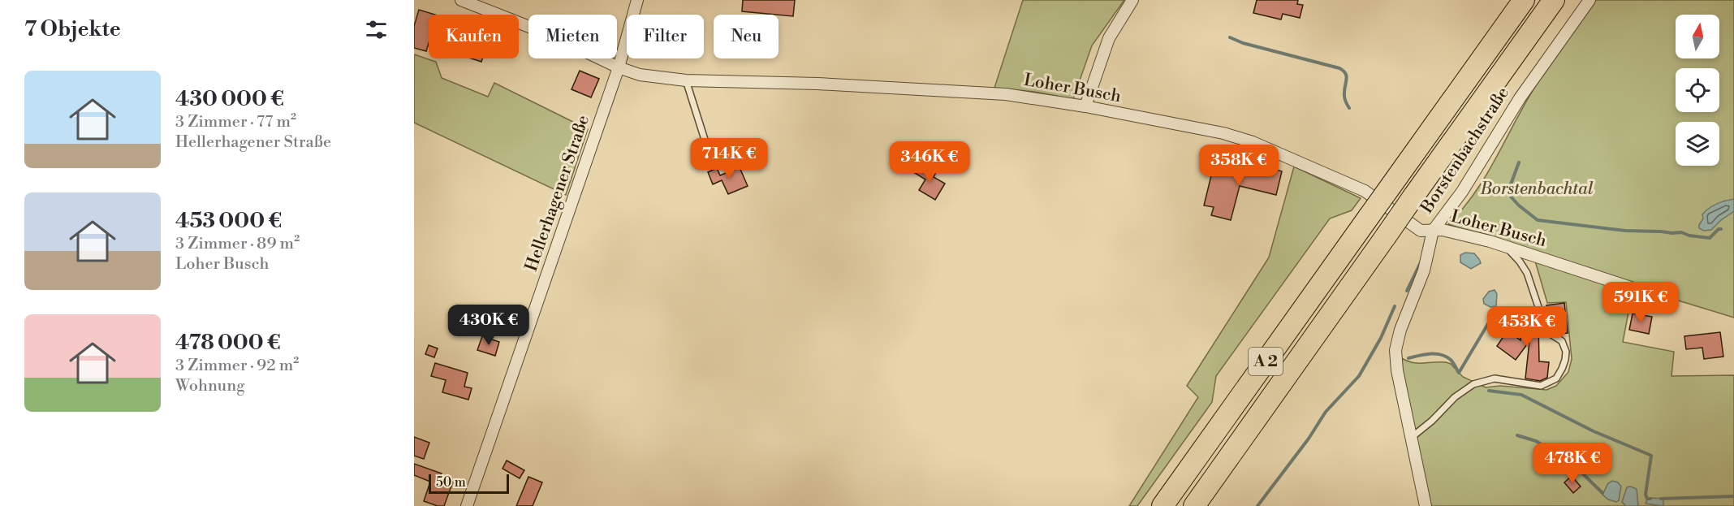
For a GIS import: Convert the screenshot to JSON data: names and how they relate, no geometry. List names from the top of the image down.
{
  "streets": {
    "highway": ["A 2"],
    "street": ["Loher Busch", "Borstenbachstraße", "Hellerhagener Straße"]
  },
  "crossings": [
    ["Loher Busch", "Borstenbachstraße"],
    ["Loher Busch", "Hellerhagener Straße"]
  ],
  "parks": ["Borstenbachtal"],
  "scale_bar": "50 m",
  "north": "top",
  "page": {
    "heading": "7 Objekte",
    "chip": [
      "Kaufen",
      "Mieten",
      "Filter",
      "Neu"
    ],
    "list": [
      {
        "name": "430 000 €",
        "note": "3 Zimmer · 77 m² · Hellerhagener Straße"
      },
      {
        "name": "453 000 €",
        "note": "3 Zimmer · 89 m² · Loher Busch"
      },
      {
        "name": "478 000 €",
        "note": "3 Zimmer · 92 m² · Wohnung"
      }
    ],
    "price": [
      "714K €",
      "346K €",
      "358K €",
      "591K €",
      "430K €",
      "453K €",
      "478K €"
    ],
    "scale": "50 m"
  }
}
